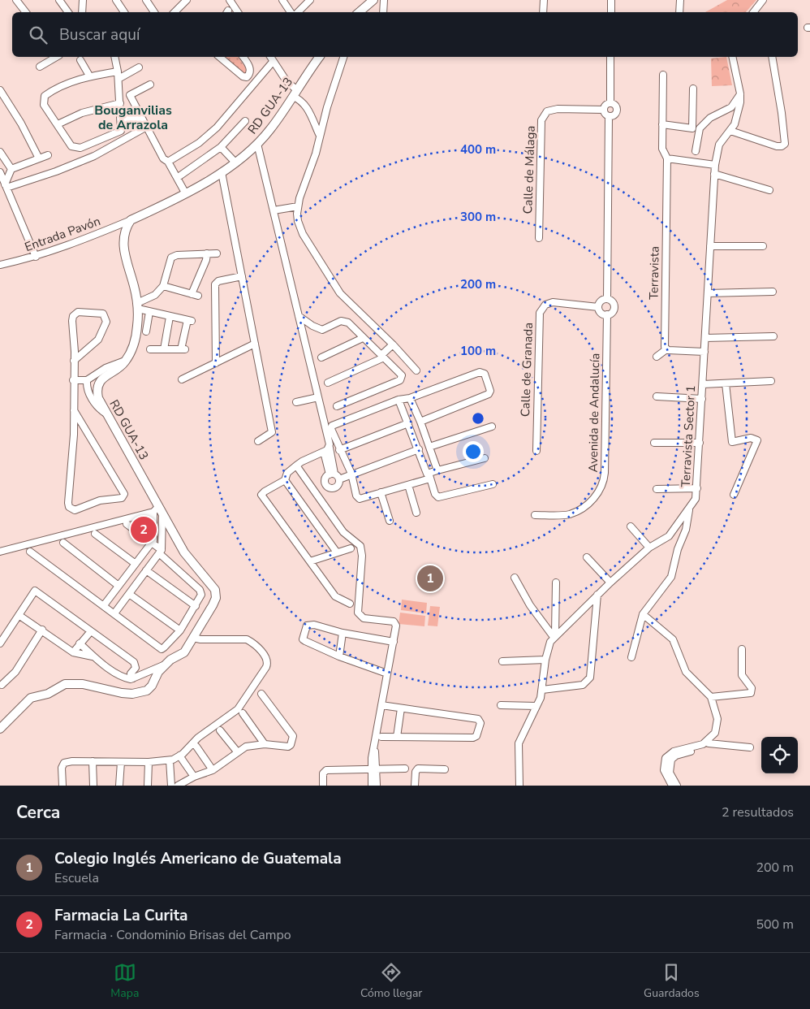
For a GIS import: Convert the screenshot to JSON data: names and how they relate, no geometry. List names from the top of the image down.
{
  "streets": {
    "main road": ["RD GUA-13"],
    "street": [
      "Calle de Málaga",
      "Entrada Pavón",
      "Terravista",
      "Calle de Granada",
      "Avenida de Andalucía",
      "Terravista Sector 1"
    ]
  },
  "crossings": [
    ["RD GUA-13", "Entrada Pavón"],
    ["Calle de Granada", "Avenida de Andalucía"]
  ],
  "districts": ["Bouganvilias de Arrazola"],
  "page": {
    "search": "Buscar aquí",
    "pins": ["2", "1"],
    "heading": ["Cerca", "2 resultados"],
    "list": [
      {
        "mark": "1",
        "name": "Colegio Inglés Americano de Guatemala",
        "note": "Escuela",
        "value": "200 m"
      },
      {
        "mark": "2",
        "name": "Farmacia La Curita",
        "note": "Farmacia · Condominio Brisas del Campo",
        "value": "500 m"
      }
    ],
    "nav": ["Mapa", "Cómo llegar", "Guardados"]
  },
  "rings": [
    "400 m",
    "300 m",
    "200 m",
    "100 m"
  ]
}
